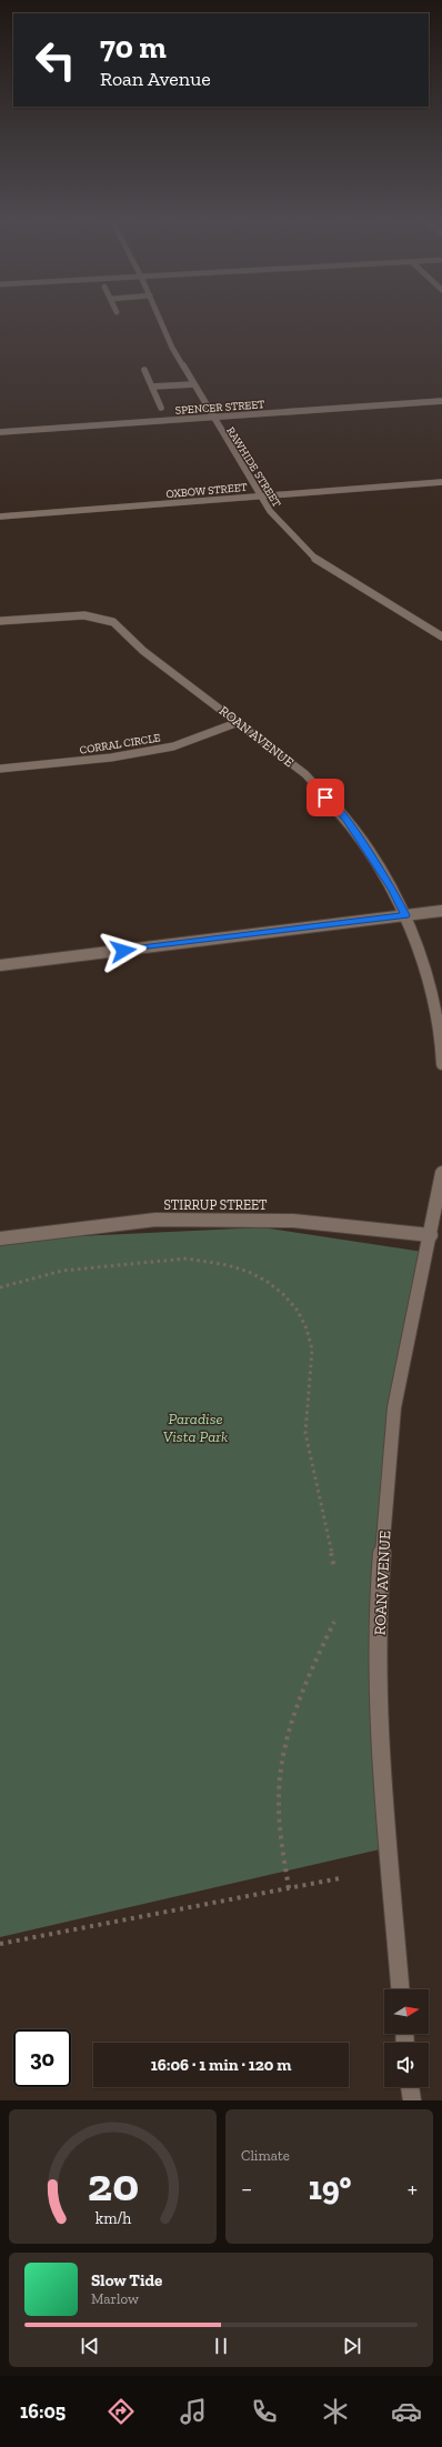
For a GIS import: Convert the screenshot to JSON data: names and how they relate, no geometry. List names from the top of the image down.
{
  "streets": {
    "street": [
      "SPENCER STREET",
      "RAWHIDE STREET",
      "OXBOW STREET",
      "ROAN AVENUE",
      "CORRAL CIRCLE",
      "STIRRUP STREET"
    ]
  },
  "crossings": [
    ["SPENCER STREET", "RAWHIDE STREET"],
    ["RAWHIDE STREET", "OXBOW STREET"],
    ["ROAN AVENUE", "CORRAL CIRCLE"],
    ["ROAN AVENUE", "STIRRUP STREET"]
  ],
  "parks": ["Paradise Vista Park"],
  "north": "right",
  "page": {
    "turn": ["70 m", "Roan Avenue"],
    "limit": "30",
    "trip": "16:06 · 1 min · 120 m",
    "tile": "Climate",
    "heat": ["−", "19°", "+"],
    "song": ["Slow Tide", "Marlow"],
    "tabs": "16:05",
    "gauge": ["20", "km/h"]
  }
}
